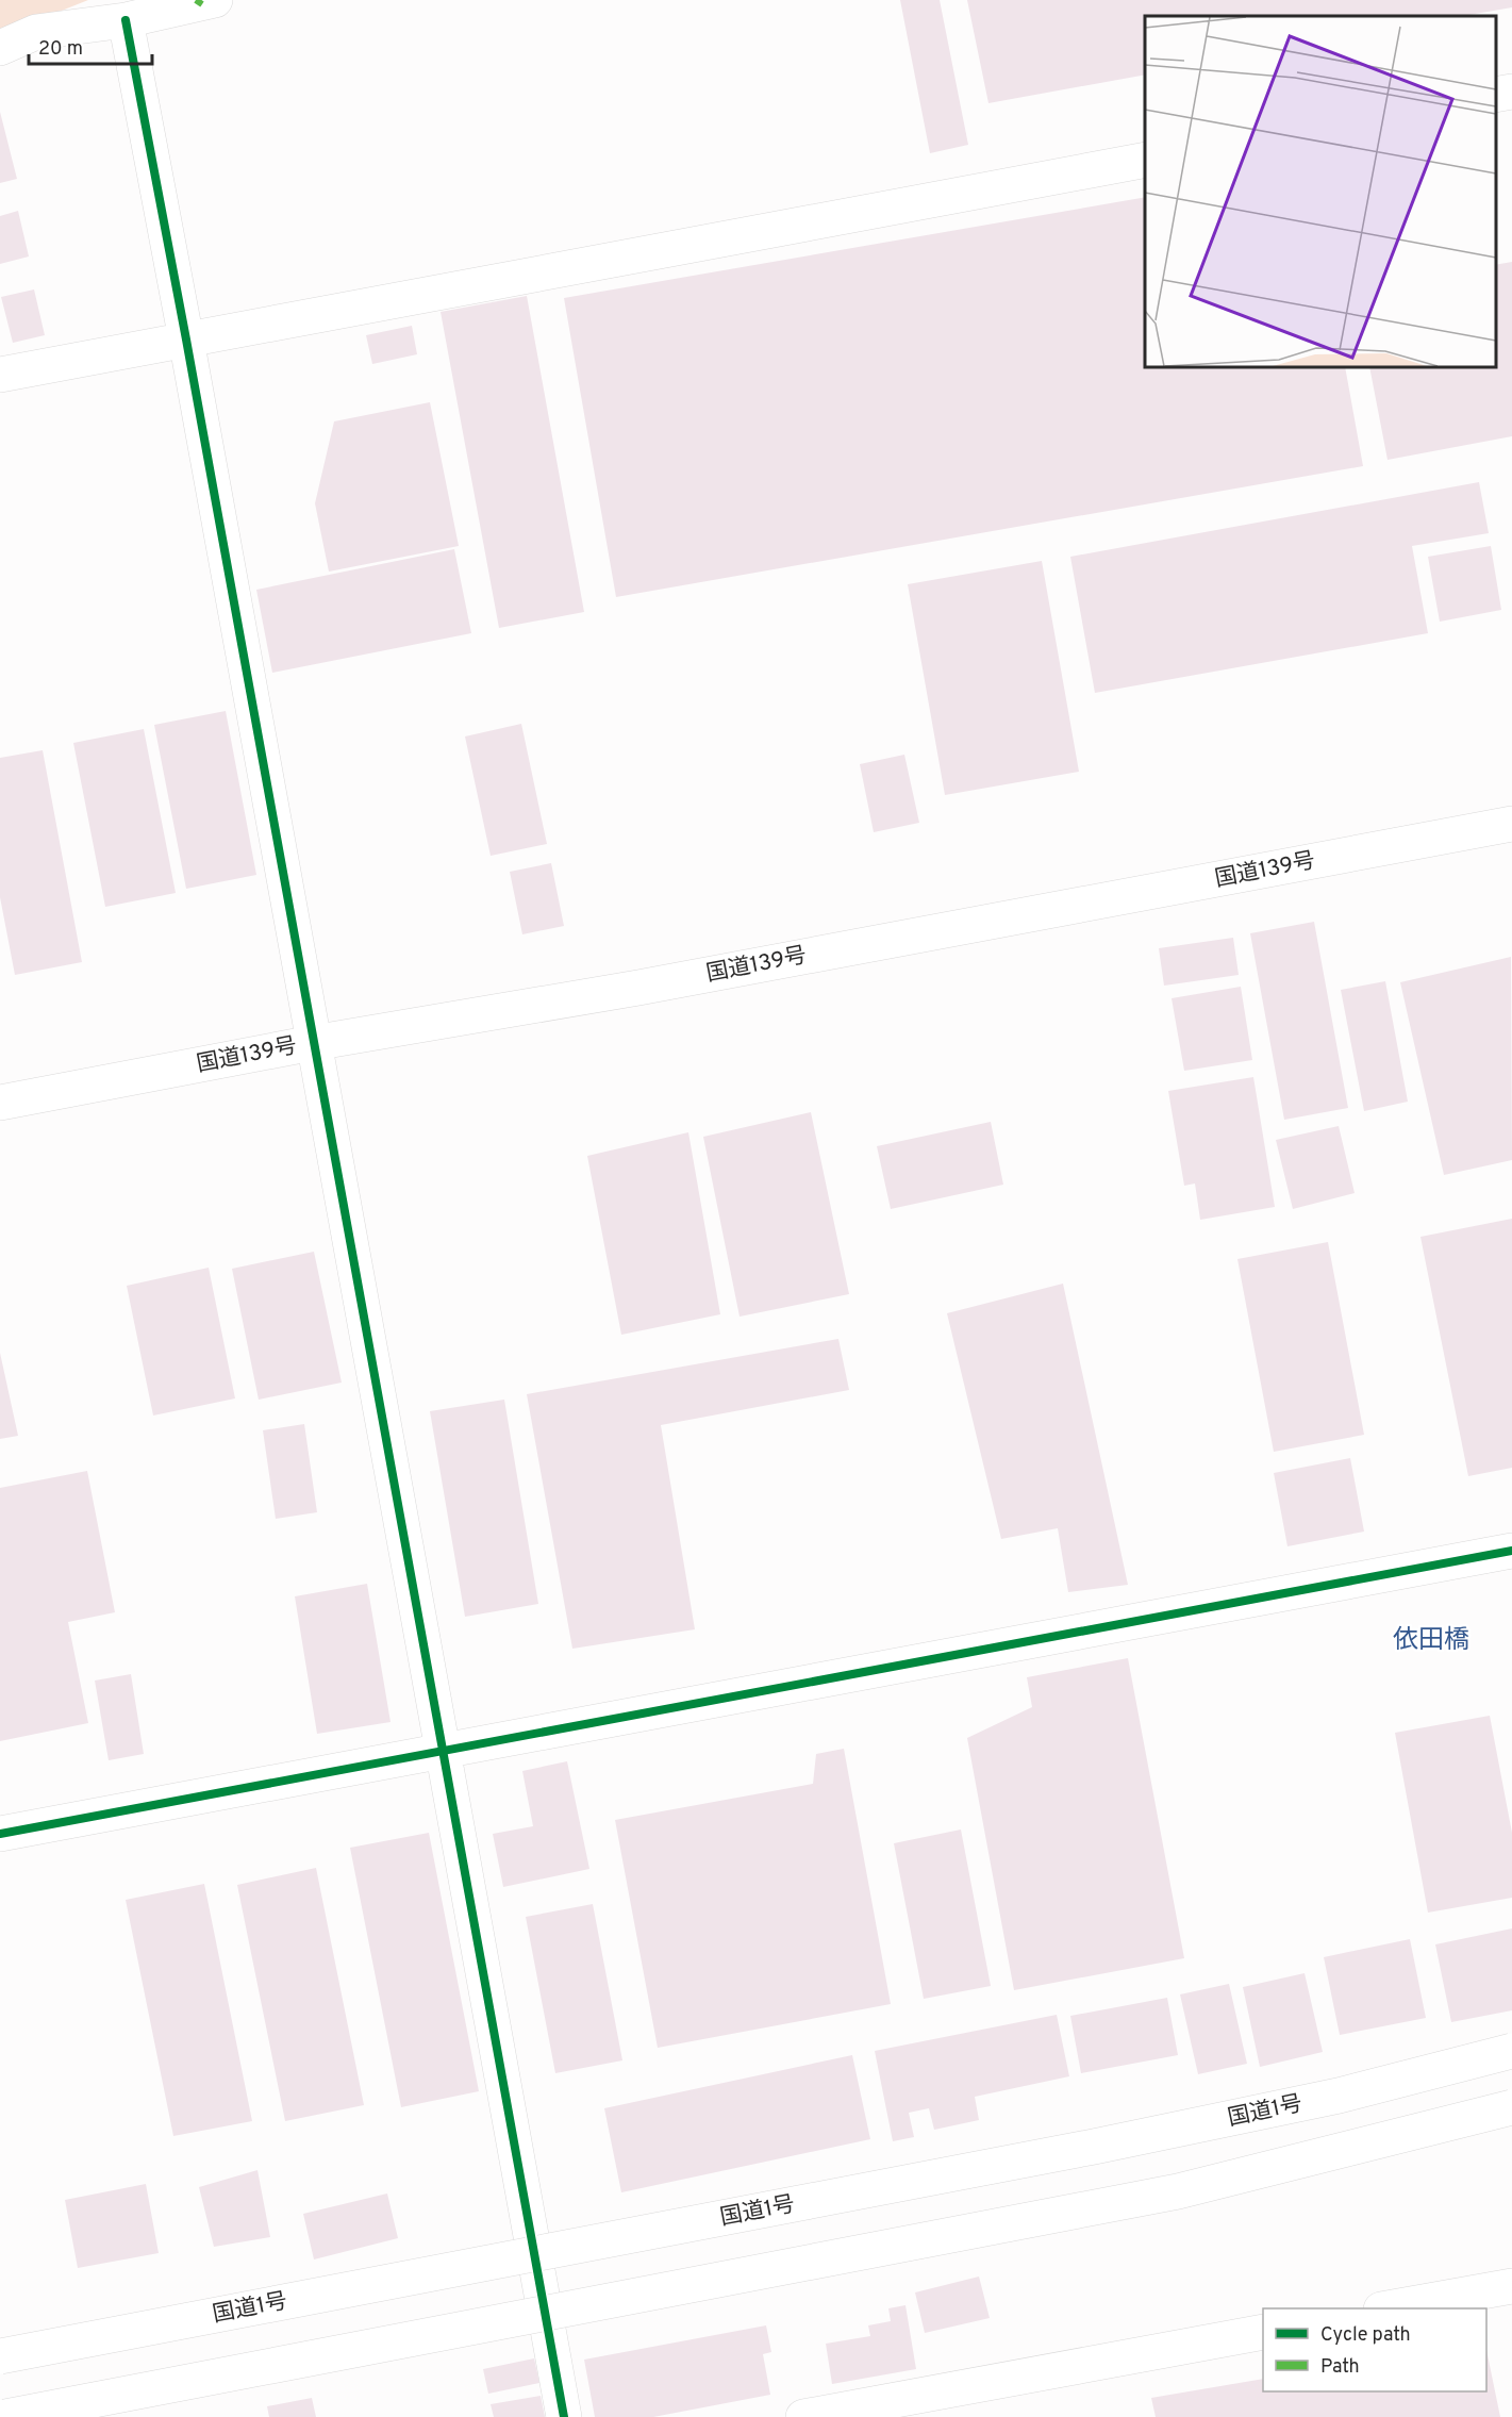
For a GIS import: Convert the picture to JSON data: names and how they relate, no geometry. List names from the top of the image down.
{
  "streets": {
    "main road": ["国道139号", "国道1号"]
  },
  "districts": ["依田橋"],
  "legend": ["Cycle path", "Path"],
  "scale_bar": "20 m"
}
